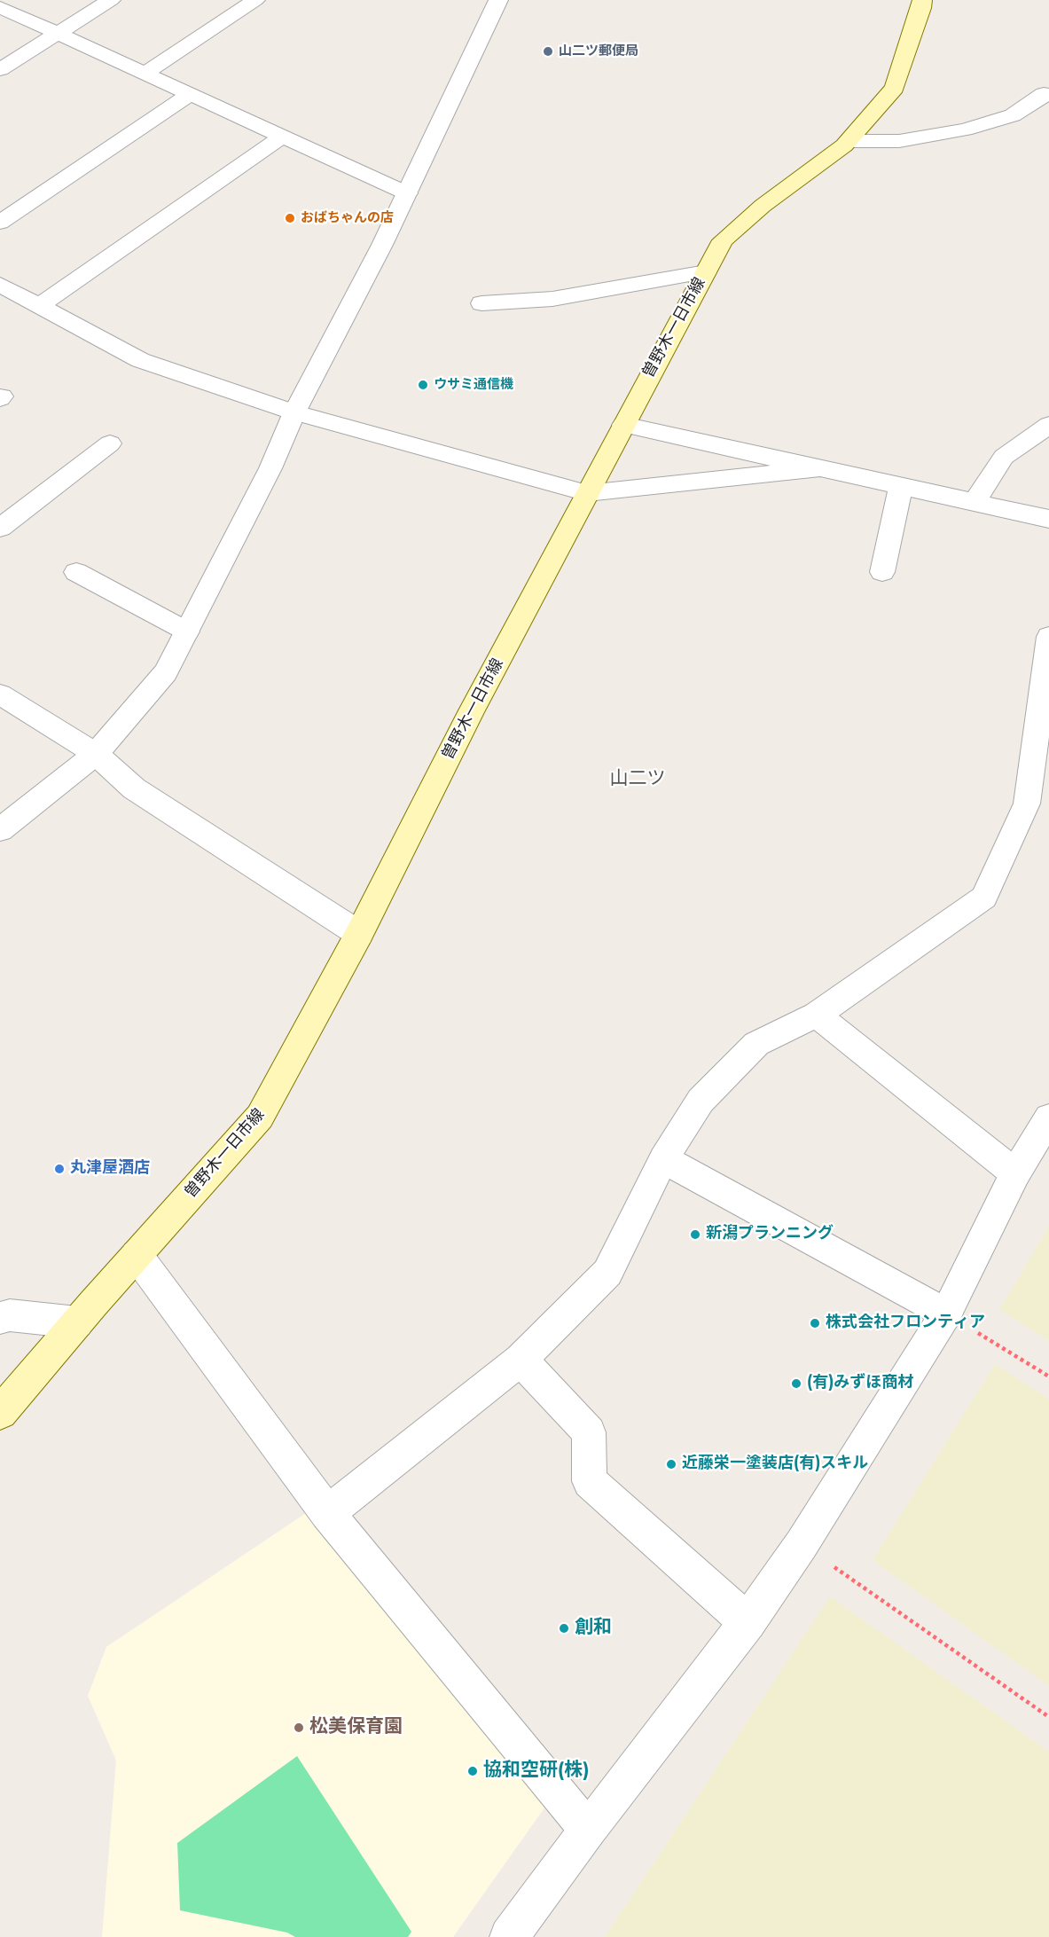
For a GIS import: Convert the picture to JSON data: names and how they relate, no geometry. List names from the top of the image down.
{
  "streets": {
    "main road": ["曽野木一日市線"]
  },
  "districts": ["山二ツ"],
  "places": [
    "山二ツ郵便局",
    "おばちゃんの店",
    "ウサミ通信機",
    "丸津屋酒店",
    "新潟プランニング",
    "株式会社フロンティア",
    "(有)みずほ商材",
    "近藤栄一塗装店(有)スキル",
    "創和",
    "松美保育園",
    "協和空研(株)"
  ]
}
